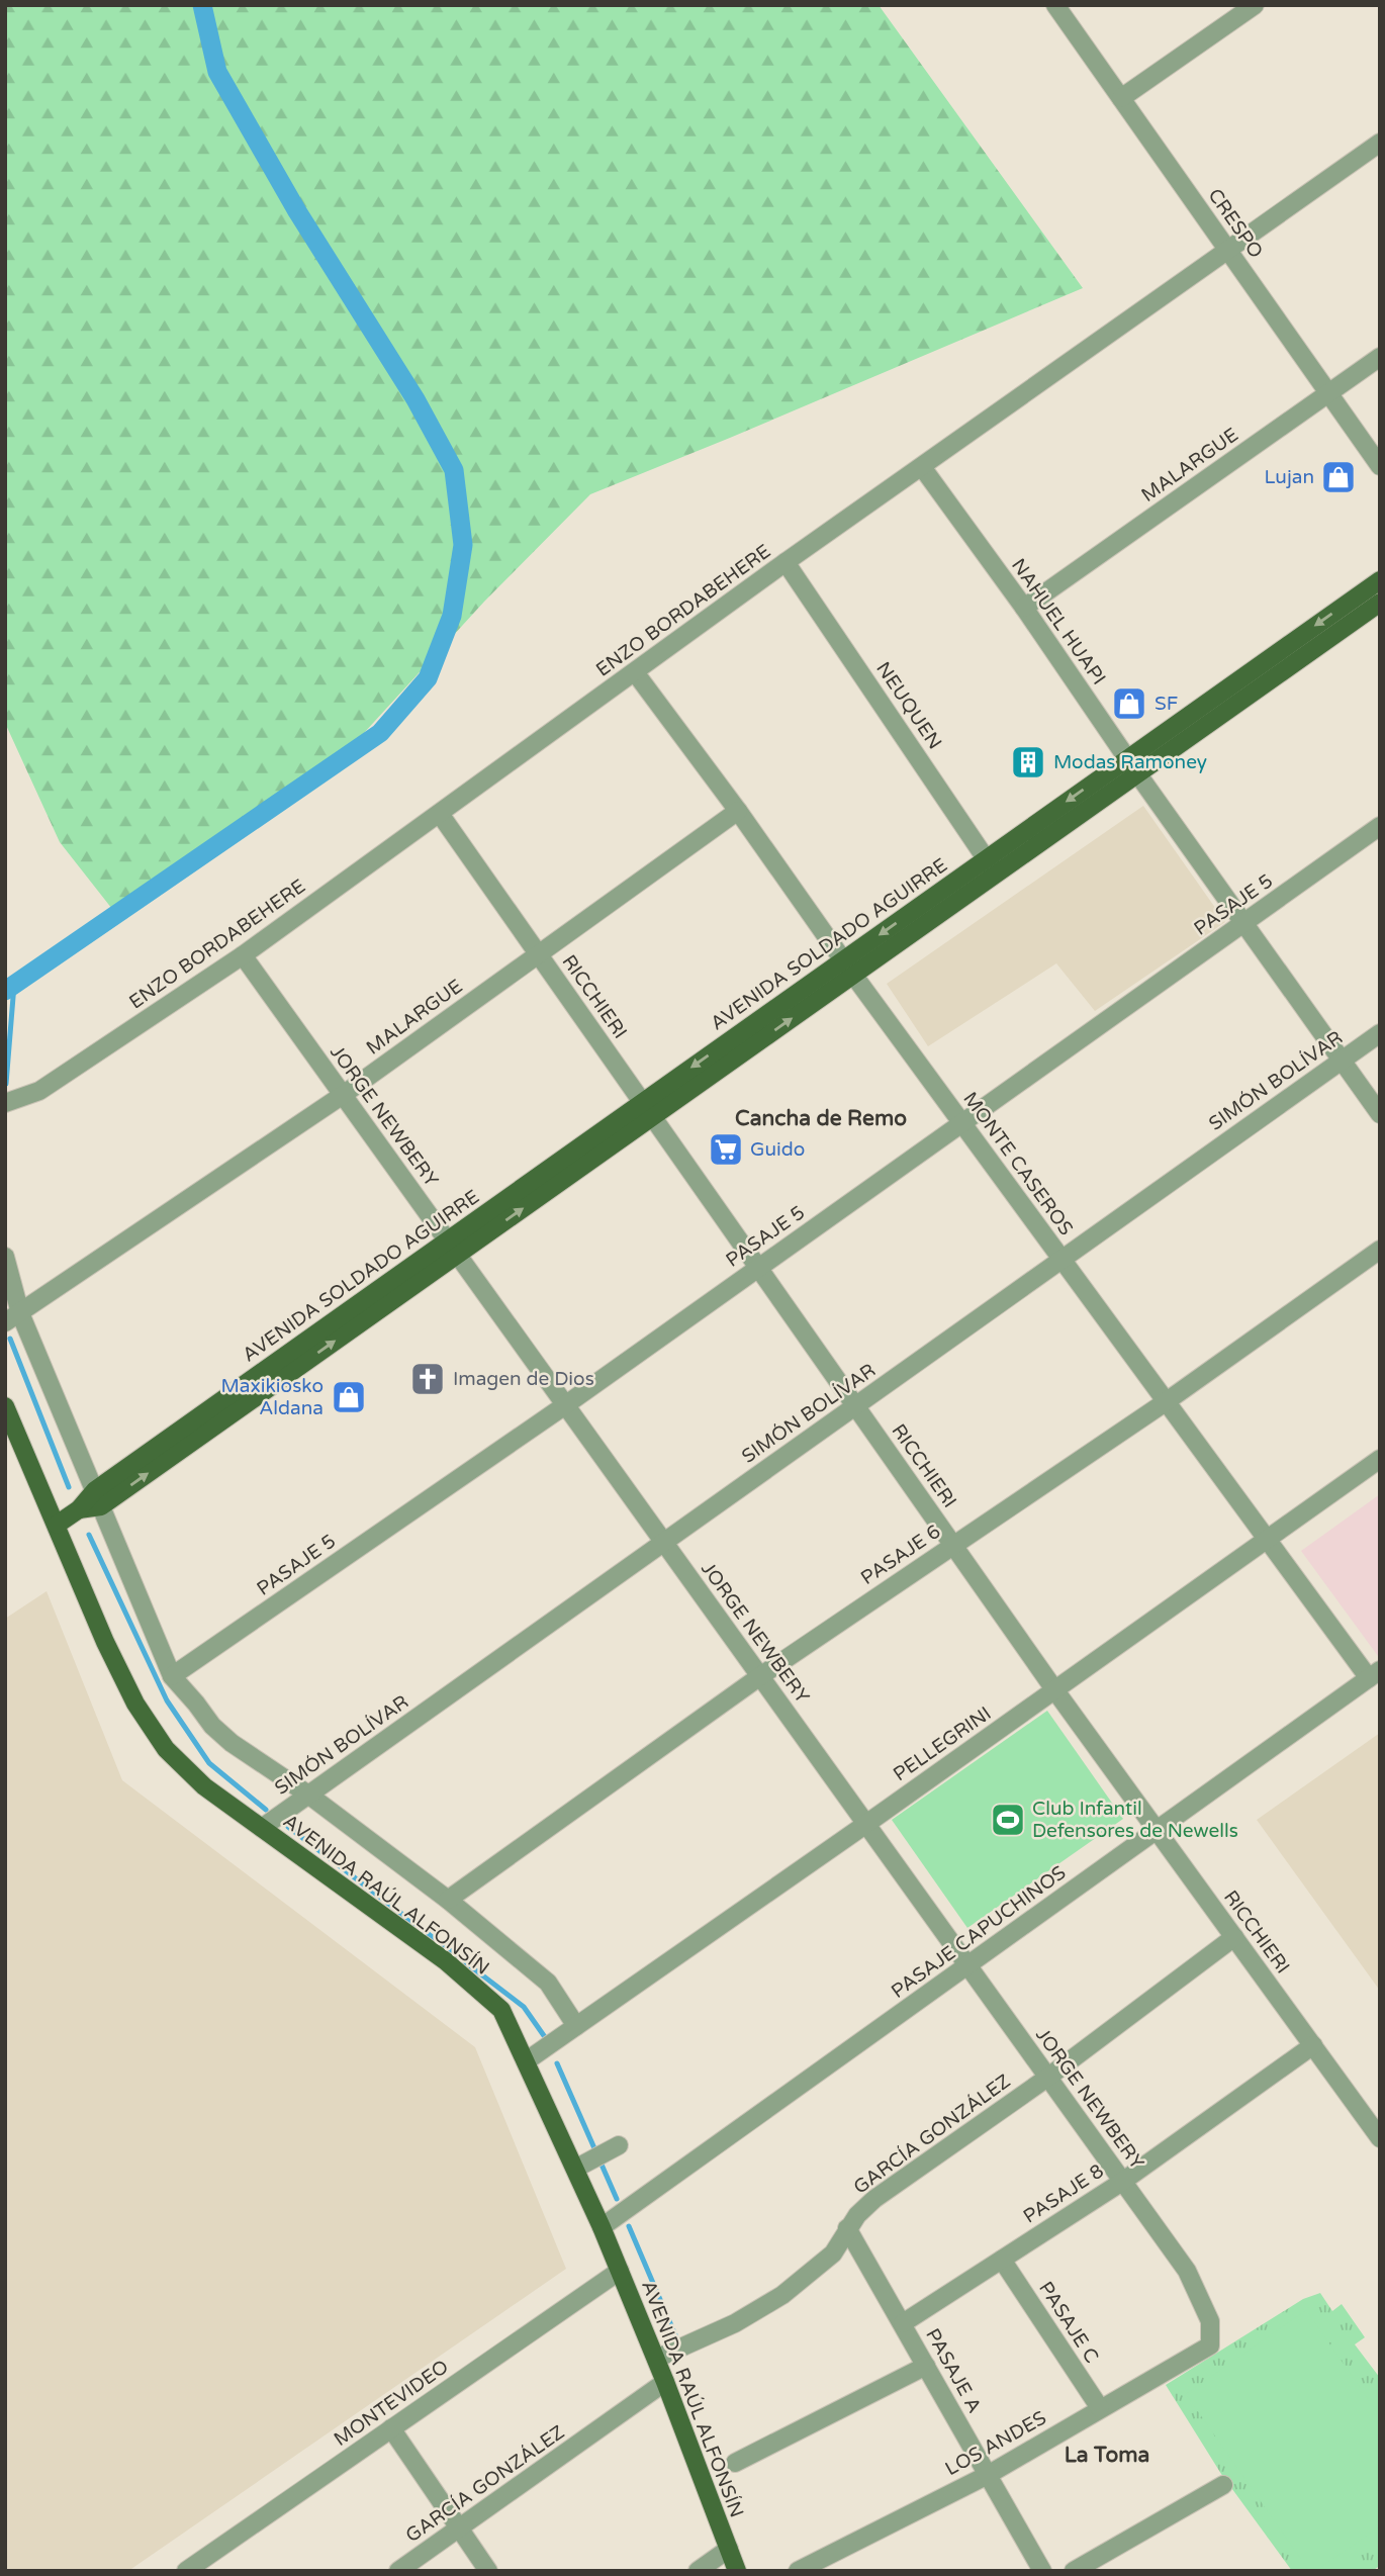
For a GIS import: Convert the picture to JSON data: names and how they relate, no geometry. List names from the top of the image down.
{
  "streets": {
    "main road": ["AVENIDA SOLDADO AGUIRRE", "AVENIDA RAÚL ALFONSÍN"],
    "street": [
      "CRESPO",
      "MALARGUE",
      "ENZO BORDABEHERE",
      "NAHUEL HUAPI",
      "NEUQUEN",
      "PASAJE 5",
      "RICCHIERI",
      "SIMÓN BOLÍVAR",
      "JORGE NEWBERY",
      "MONTE CASEROS",
      "PASAJE 6",
      "PELLEGRINI",
      "PASAJE CAPUCHINOS",
      "GARCÍA GONZÁLEZ",
      "PASAJE 8",
      "PASAJE C",
      "PASAJE A",
      "MONTEVIDEO",
      "LOS ANDES"
    ]
  },
  "crossings": [
    ["CRESPO", "MALARGUE"],
    ["CRESPO", "ENZO BORDABEHERE"],
    ["MALARGUE", "NAHUEL HUAPI"],
    ["MALARGUE", "RICCHIERI"],
    ["MALARGUE", "JORGE NEWBERY"],
    ["MALARGUE", "MONTE CASEROS"],
    ["ENZO BORDABEHERE", "NAHUEL HUAPI"],
    ["ENZO BORDABEHERE", "NEUQUEN"],
    ["ENZO BORDABEHERE", "RICCHIERI"],
    ["ENZO BORDABEHERE", "JORGE NEWBERY"],
    ["ENZO BORDABEHERE", "MONTE CASEROS"],
    ["NAHUEL HUAPI", "PASAJE 5"],
    ["NAHUEL HUAPI", "AVENIDA SOLDADO AGUIRRE"],
    ["NAHUEL HUAPI", "SIMÓN BOLÍVAR"],
    ["NEUQUEN", "AVENIDA SOLDADO AGUIRRE"],
    ["PASAJE 5", "RICCHIERI"],
    ["PASAJE 5", "JORGE NEWBERY"],
    ["PASAJE 5", "MONTE CASEROS"],
    ["AVENIDA SOLDADO AGUIRRE", "RICCHIERI"],
    ["AVENIDA SOLDADO AGUIRRE", "JORGE NEWBERY"],
    ["AVENIDA SOLDADO AGUIRRE", "MONTE CASEROS"],
    ["AVENIDA SOLDADO AGUIRRE", "AVENIDA RAÚL ALFONSÍN"],
    ["RICCHIERI", "SIMÓN BOLÍVAR"],
    ["RICCHIERI", "PASAJE 6"],
    ["RICCHIERI", "PELLEGRINI"],
    ["RICCHIERI", "PASAJE CAPUCHINOS"],
    ["RICCHIERI", "GARCÍA GONZÁLEZ"],
    ["RICCHIERI", "PASAJE 8"],
    ["SIMÓN BOLÍVAR", "JORGE NEWBERY"],
    ["SIMÓN BOLÍVAR", "MONTE CASEROS"],
    ["SIMÓN BOLÍVAR", "AVENIDA RAÚL ALFONSÍN"],
    ["JORGE NEWBERY", "PASAJE 6"],
    ["JORGE NEWBERY", "PELLEGRINI"],
    ["JORGE NEWBERY", "PASAJE CAPUCHINOS"],
    ["JORGE NEWBERY", "GARCÍA GONZÁLEZ"],
    ["JORGE NEWBERY", "PASAJE 8"],
    ["JORGE NEWBERY", "LOS ANDES"],
    ["MONTE CASEROS", "PASAJE 6"],
    ["MONTE CASEROS", "PELLEGRINI"],
    ["MONTE CASEROS", "PASAJE CAPUCHINOS"],
    ["PELLEGRINI", "AVENIDA RAÚL ALFONSÍN"],
    ["AVENIDA RAÚL ALFONSÍN", "PASAJE CAPUCHINOS"],
    ["AVENIDA RAÚL ALFONSÍN", "GARCÍA GONZÁLEZ"],
    ["AVENIDA RAÚL ALFONSÍN", "MONTEVIDEO"],
    ["GARCÍA GONZÁLEZ", "PASAJE A"],
    ["PASAJE 8", "PASAJE C"],
    ["PASAJE 8", "PASAJE A"],
    ["PASAJE C", "LOS ANDES"],
    ["PASAJE A", "LOS ANDES"]
  ],
  "districts": ["Cancha de Remo", "La Toma"],
  "places": {
    "shop": ["Lujan", "SF", "Maxikiosko Aldana"],
    "building": ["Modas Ramoney"],
    "supermarket": ["Guido"],
    "church": ["Imagen de Dios"],
    "sports": ["Club Infantil Defensores de Newells"]
  }
}
